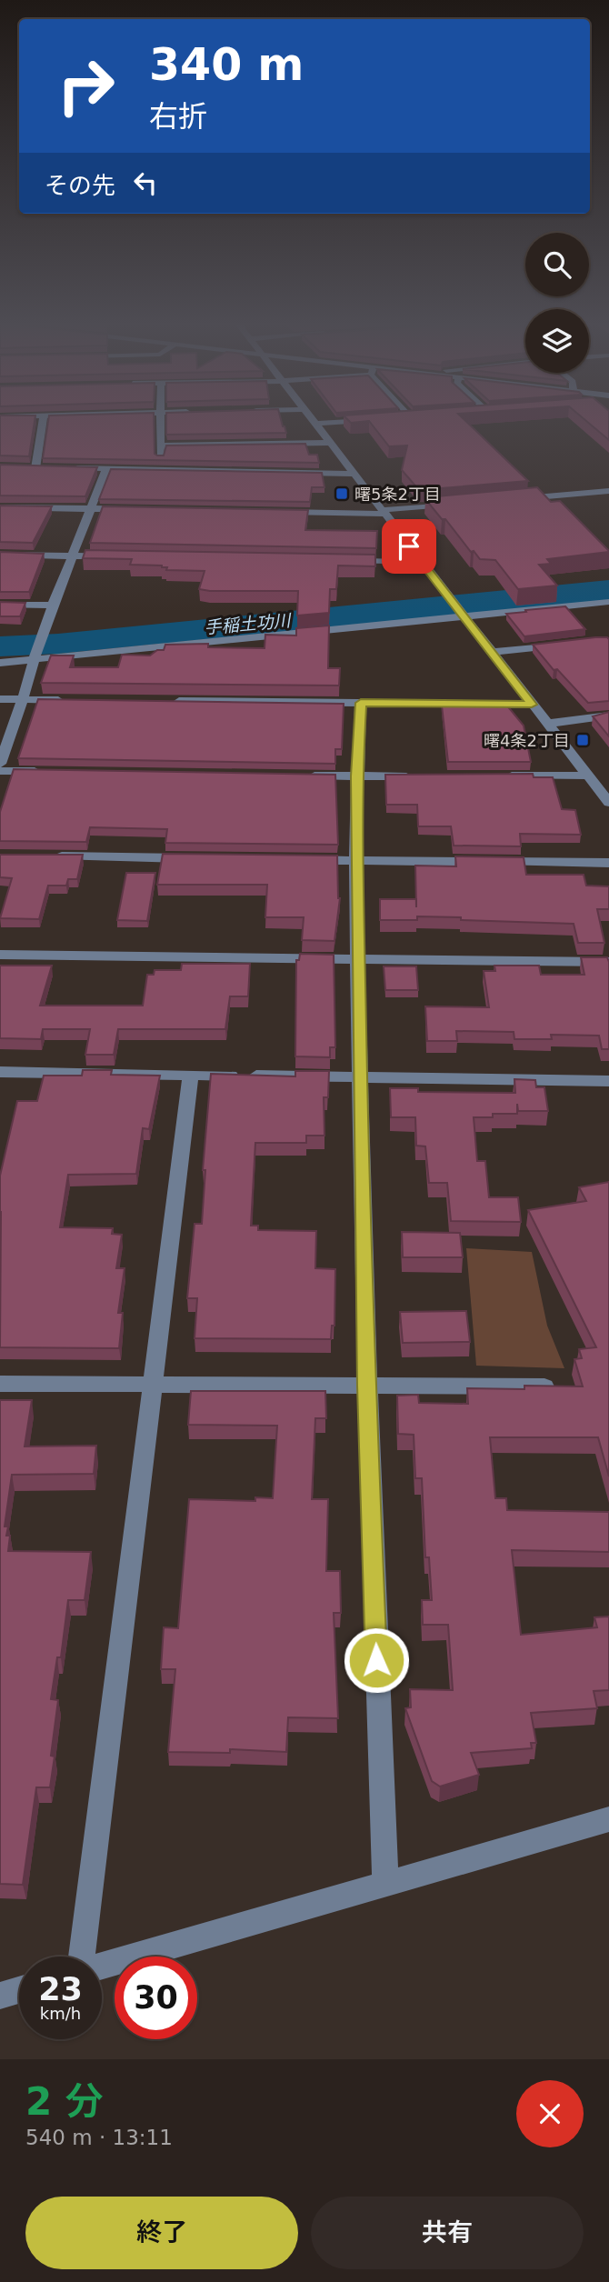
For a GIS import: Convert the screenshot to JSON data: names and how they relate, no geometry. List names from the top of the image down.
{
  "water": ["手稲土功川"],
  "places": {
    "transit": ["曙5条2丁目", "曙4条2丁目"]
  },
  "page": {
    "turn": ["340 m", "右折"],
    "then": "その先",
    "speed": "23 km/h",
    "limit": "30",
    "heading": ["2 分", "540 m · 13:11"],
    "buttons": ["終了", "共有"]
  }
}
